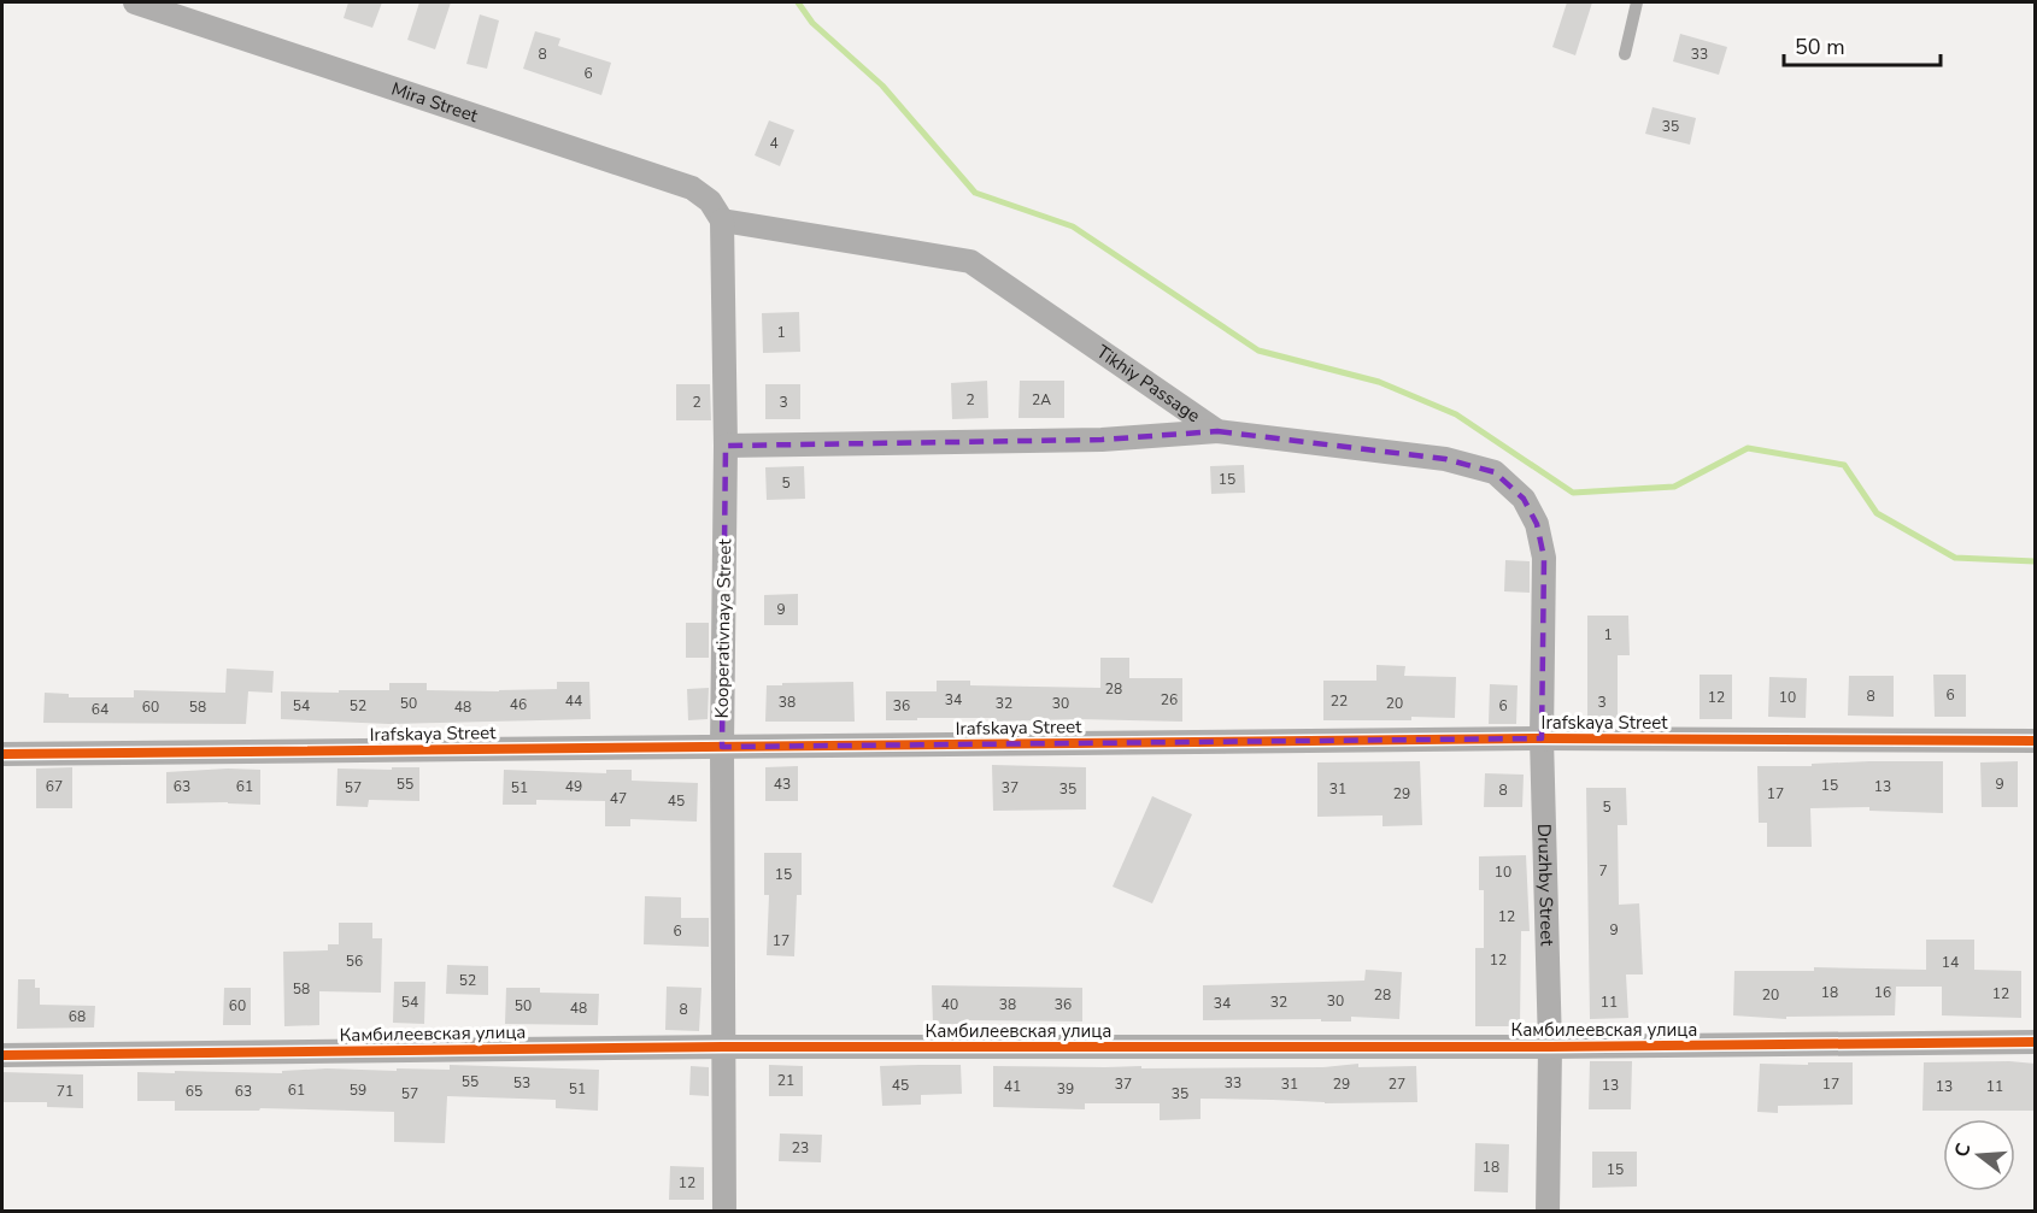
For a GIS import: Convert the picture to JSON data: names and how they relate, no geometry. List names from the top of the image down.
{
  "streets": {
    "street": [
      "Mira Street",
      "Tikhiy Passage",
      "Kooperativnaya Street",
      "Irafskaya Street",
      "Druzhby Street",
      "Камбилеевская улица"
    ]
  },
  "crossings": [
    ["Mira Street", "Tikhiy Passage"],
    ["Mira Street", "Kooperativnaya Street"],
    ["Tikhiy Passage", "Kooperativnaya Street"],
    ["Tikhiy Passage", "Druzhby Street"],
    ["Kooperativnaya Street", "Irafskaya Street"],
    ["Kooperativnaya Street", "Камбилеевская улица"],
    ["Irafskaya Street", "Druzhby Street"],
    ["Druzhby Street", "Камбилеевская улица"]
  ],
  "house_numbers": [
    "8",
    "33",
    "6",
    "35",
    "4",
    "1",
    "2",
    "2А",
    "2",
    "3",
    "15",
    "5",
    "9",
    "1",
    "28",
    "6",
    "8",
    "12",
    "10",
    "34",
    "26",
    "44",
    "22",
    "38",
    "3",
    "50",
    "32",
    "30",
    "20",
    "46",
    "54",
    "52",
    "36",
    "6",
    "60",
    "58",
    "48",
    "64",
    "55",
    "43",
    "9",
    "15",
    "67",
    "63",
    "61",
    "49",
    "13",
    "57",
    "51",
    "37",
    "35",
    "31",
    "8",
    "29",
    "17",
    "47",
    "45",
    "5",
    "7",
    "10",
    "15",
    "12",
    "9",
    "6",
    "17",
    "12",
    "56",
    "14",
    "52",
    "58",
    "18",
    "16",
    "12",
    "28",
    "20",
    "30",
    "54",
    "32",
    "11",
    "34",
    "40",
    "38",
    "36",
    "60",
    "50",
    "48",
    "8",
    "68",
    "21",
    "55",
    "53",
    "33",
    "37",
    "31",
    "29",
    "27",
    "17",
    "45",
    "13",
    "41",
    "13",
    "11",
    "51",
    "39",
    "61",
    "59",
    "71",
    "65",
    "63",
    "57",
    "35",
    "23",
    "18",
    "15",
    "12"
  ],
  "scale_bar": "50 m",
  "north": "left"
}
